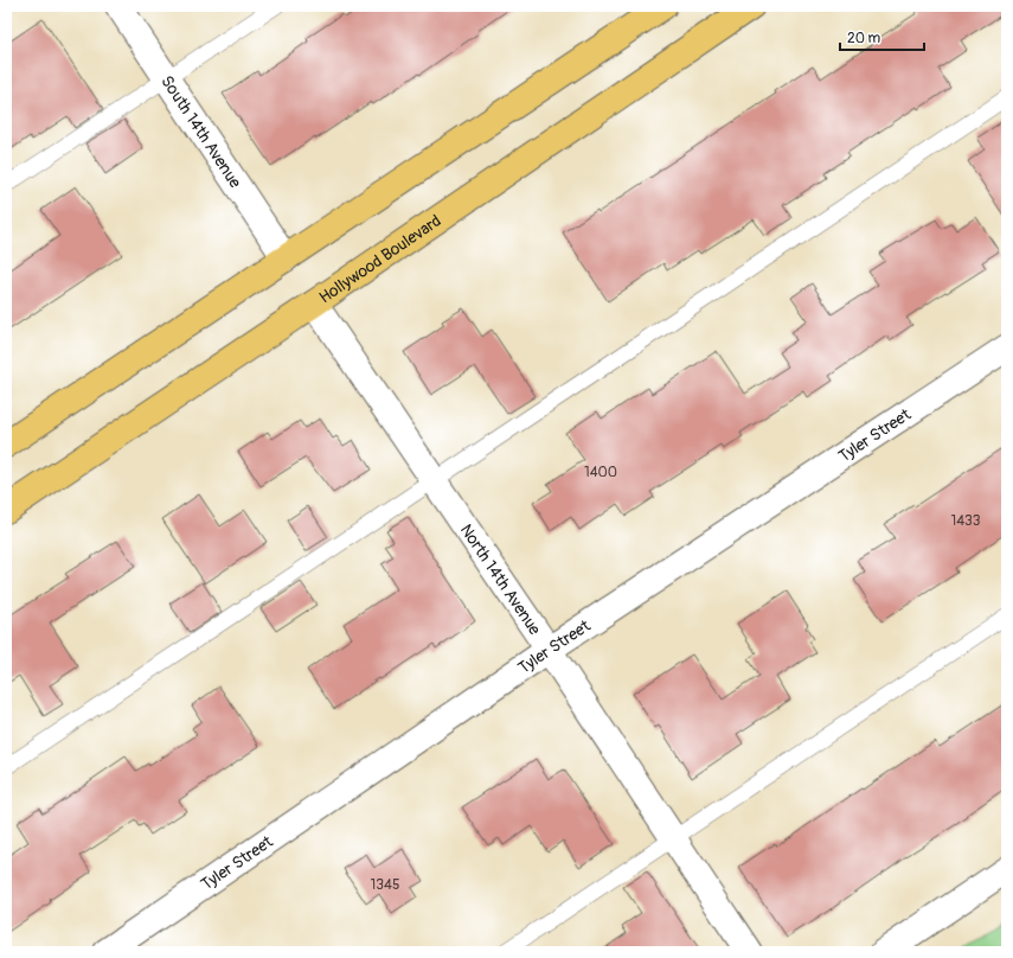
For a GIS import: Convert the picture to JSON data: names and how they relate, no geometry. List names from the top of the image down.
{
  "streets": {
    "main road": ["Hollywood Boulevard"],
    "street": ["South 14th Avenue", "Tyler Street", "North 14th Avenue"]
  },
  "crossings": [
    ["Hollywood Boulevard", "North 14th Avenue"],
    ["Tyler Street", "North 14th Avenue"]
  ],
  "house_numbers": ["1400", "1433", "1345"],
  "scale_bar": "20 m"
}
